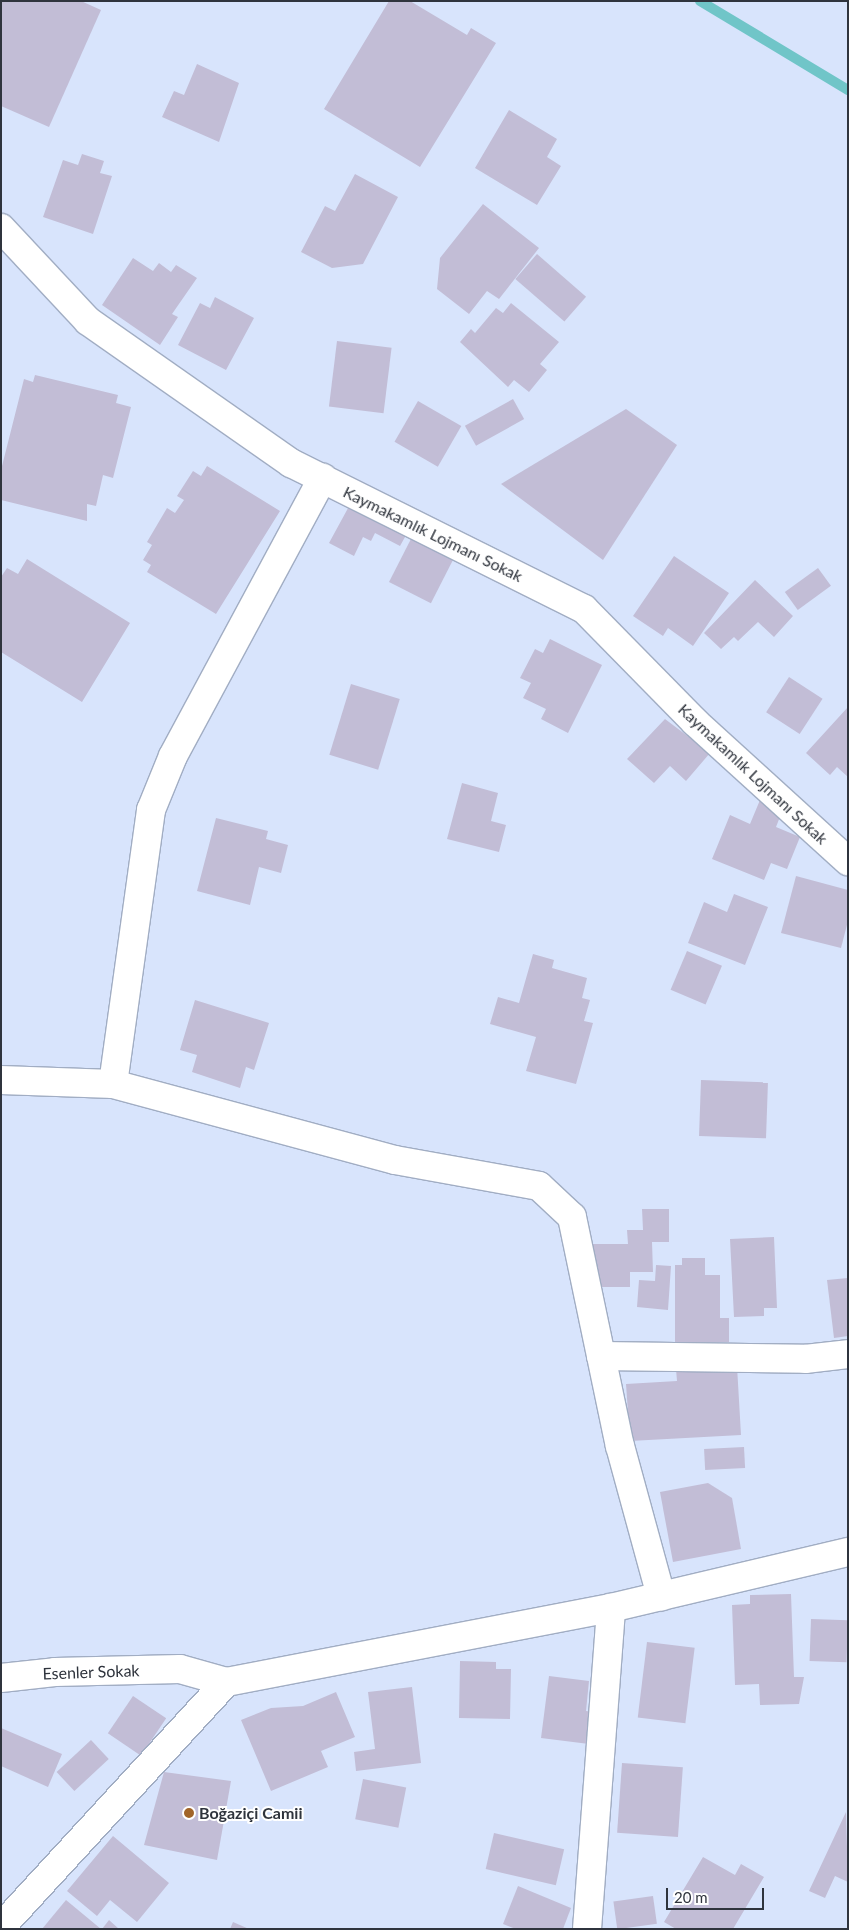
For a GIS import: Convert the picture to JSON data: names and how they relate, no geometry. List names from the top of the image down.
{
  "streets": {
    "street": ["Kaymakamlık Lojmanı Sokak", "Esenler Sokak"]
  },
  "places": ["Boğaziçi Camii"],
  "scale_bar": "20 m"
}
